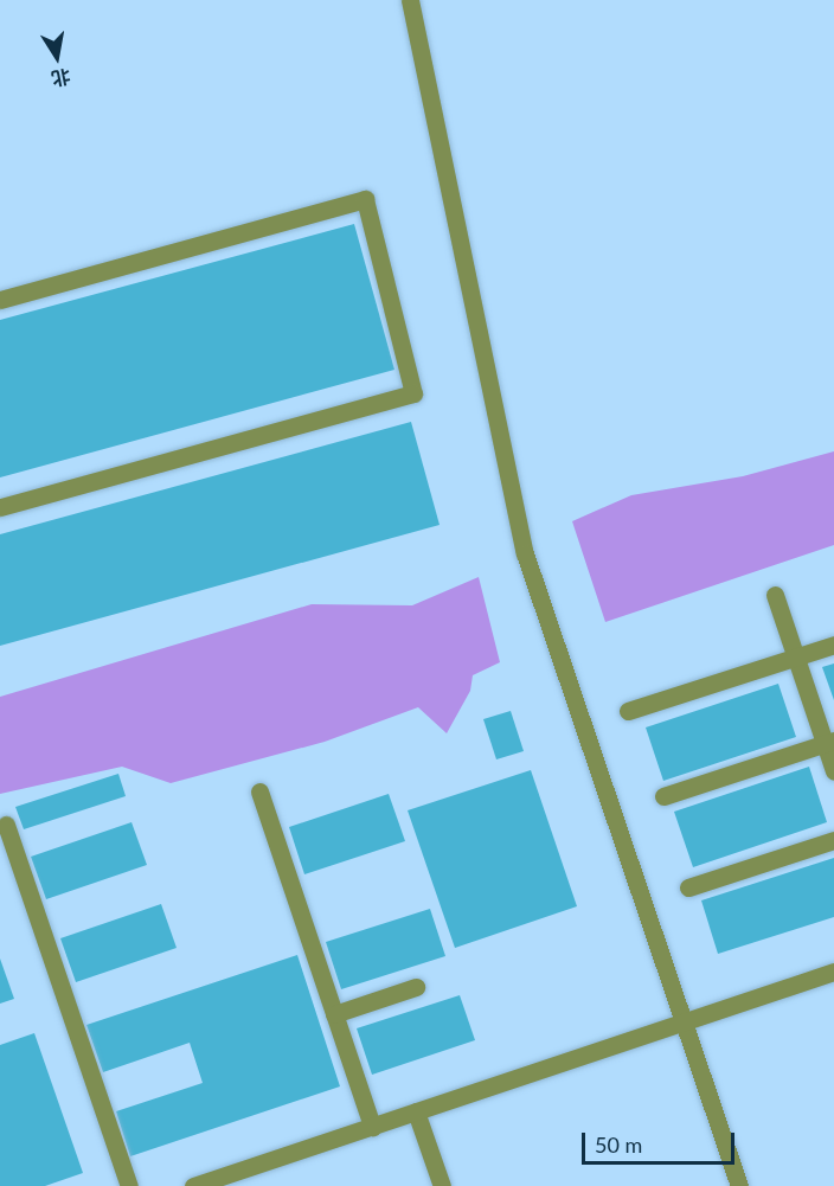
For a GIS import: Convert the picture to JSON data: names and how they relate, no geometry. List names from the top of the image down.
{
  "scale_bar": "50 m",
  "north": "bottom"
}
